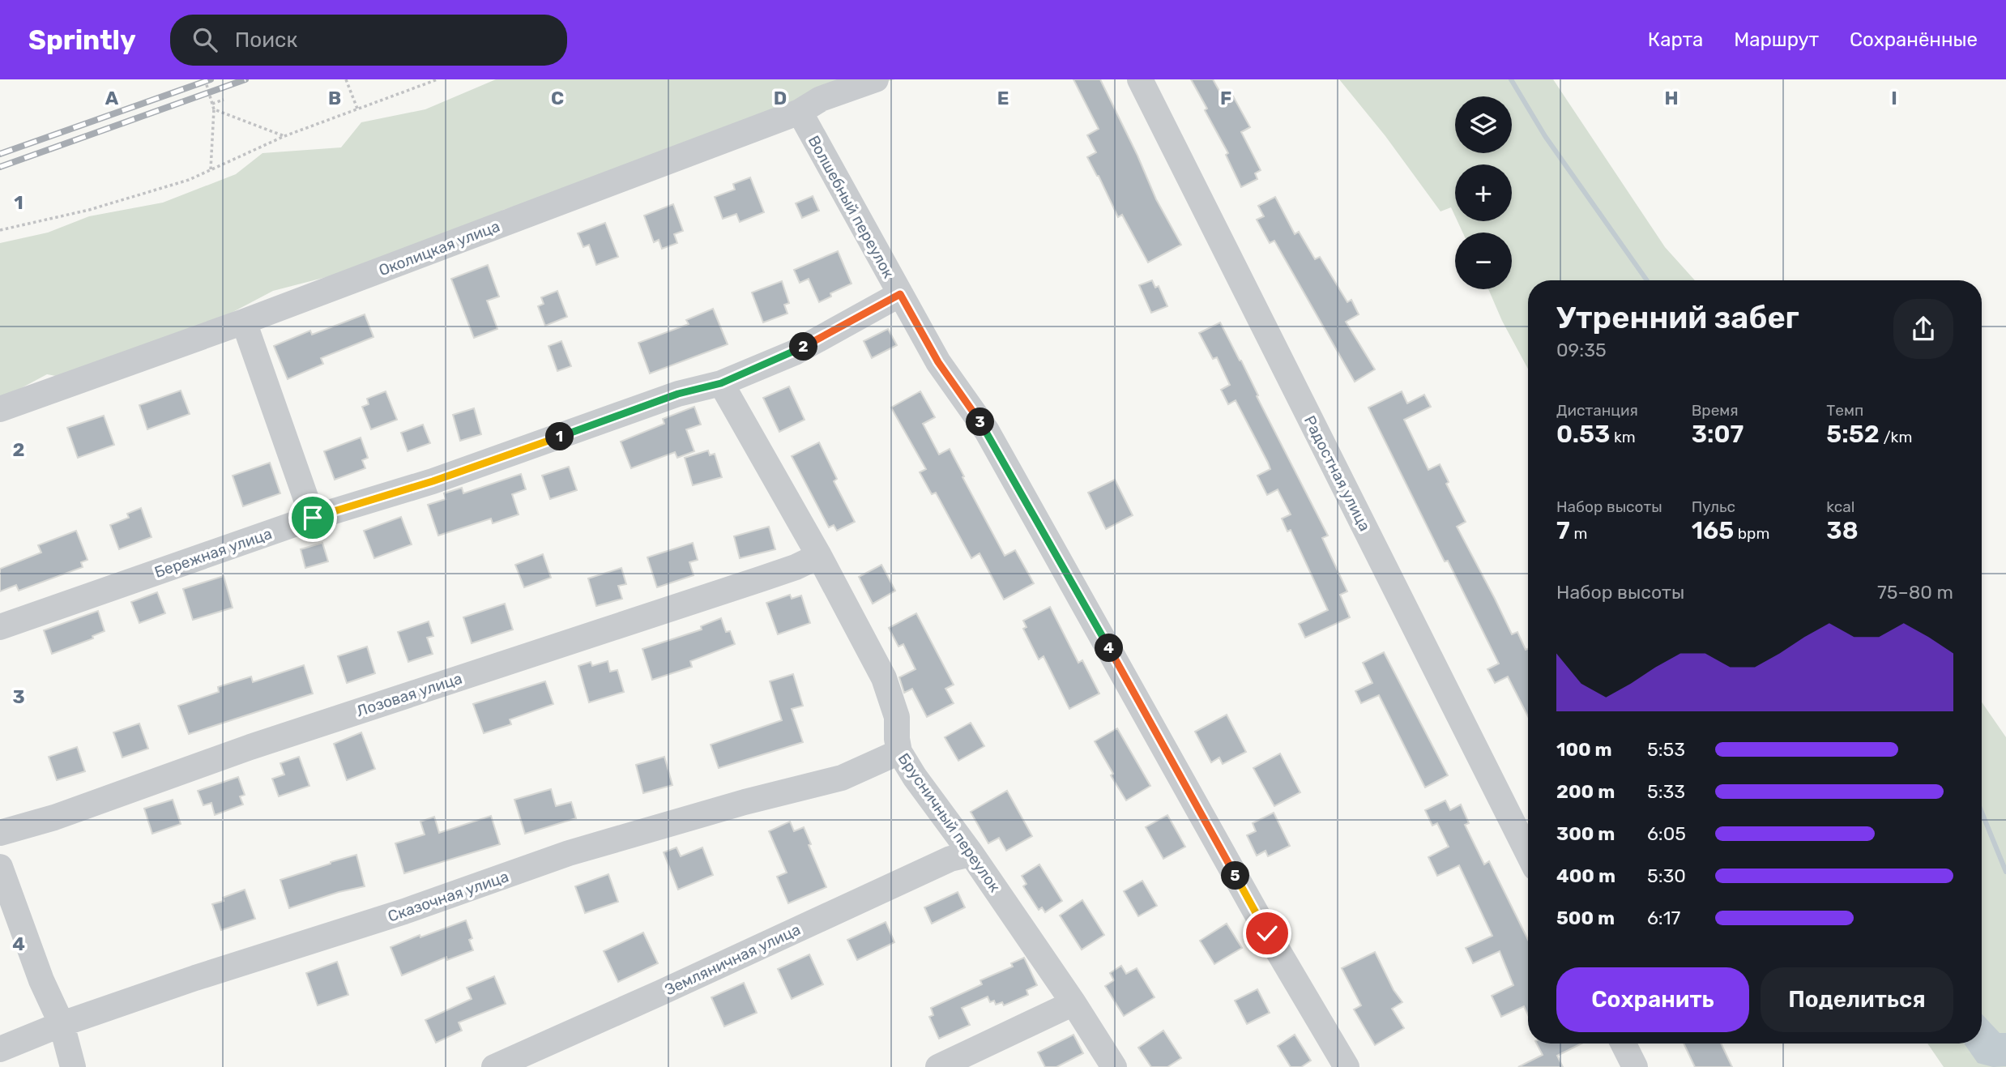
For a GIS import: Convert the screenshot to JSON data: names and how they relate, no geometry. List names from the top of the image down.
{
  "streets": {
    "street": [
      "Волшебный переулок",
      "Околицкая улица",
      "Радостная улица",
      "Бережная улица",
      "Лозовая улица",
      "Брусничный переулок",
      "Сказочная улица",
      "Земляничная улица"
    ]
  },
  "crossings": [
    ["Волшебный переулок", "Околицкая улица"],
    ["Волшебный переулок", "Бережная улица"],
    ["Бережная улица", "Брусничный переулок"],
    ["Лозовая улица", "Брусничный переулок"],
    ["Брусничный переулок", "Сказочная улица"],
    ["Брусничный переулок", "Земляничная улица"]
  ],
  "page": {
    "header": "Sprintly",
    "search": "Поиск",
    "nav": ["Карта", "Маршрут", "Сохранённые"],
    "map_buttons": ["+", "−"],
    "heading": ["Утренний забег", "09:35"],
    "pins": [
      "2",
      "3",
      "1",
      "4",
      "5"
    ],
    "stats": [
      ["Дистанция", "0.53 km"],
      ["Время", "3:07"],
      ["Темп", "5:52 /km"],
      ["Набор высоты", "7 m"],
      ["Пульс", "165 bpm"],
      ["kcal", "38"]
    ],
    "chart": ["Набор высоты", "75–80 m"],
    "list": [
      {
        "name": "100 m",
        "note": "5:53"
      },
      {
        "name": "200 m",
        "note": "5:33"
      },
      {
        "name": "300 m",
        "note": "6:05"
      },
      {
        "name": "400 m",
        "note": "5:30"
      },
      {
        "name": "500 m",
        "note": "6:17"
      }
    ],
    "buttons": ["Сохранить", "Поделиться"]
  },
  "grid": {
    "columns": [
      "A",
      "B",
      "C",
      "D",
      "E",
      "F",
      "H",
      "I"
    ],
    "rows": [
      "1",
      "2",
      "3",
      "4"
    ]
  }
}
